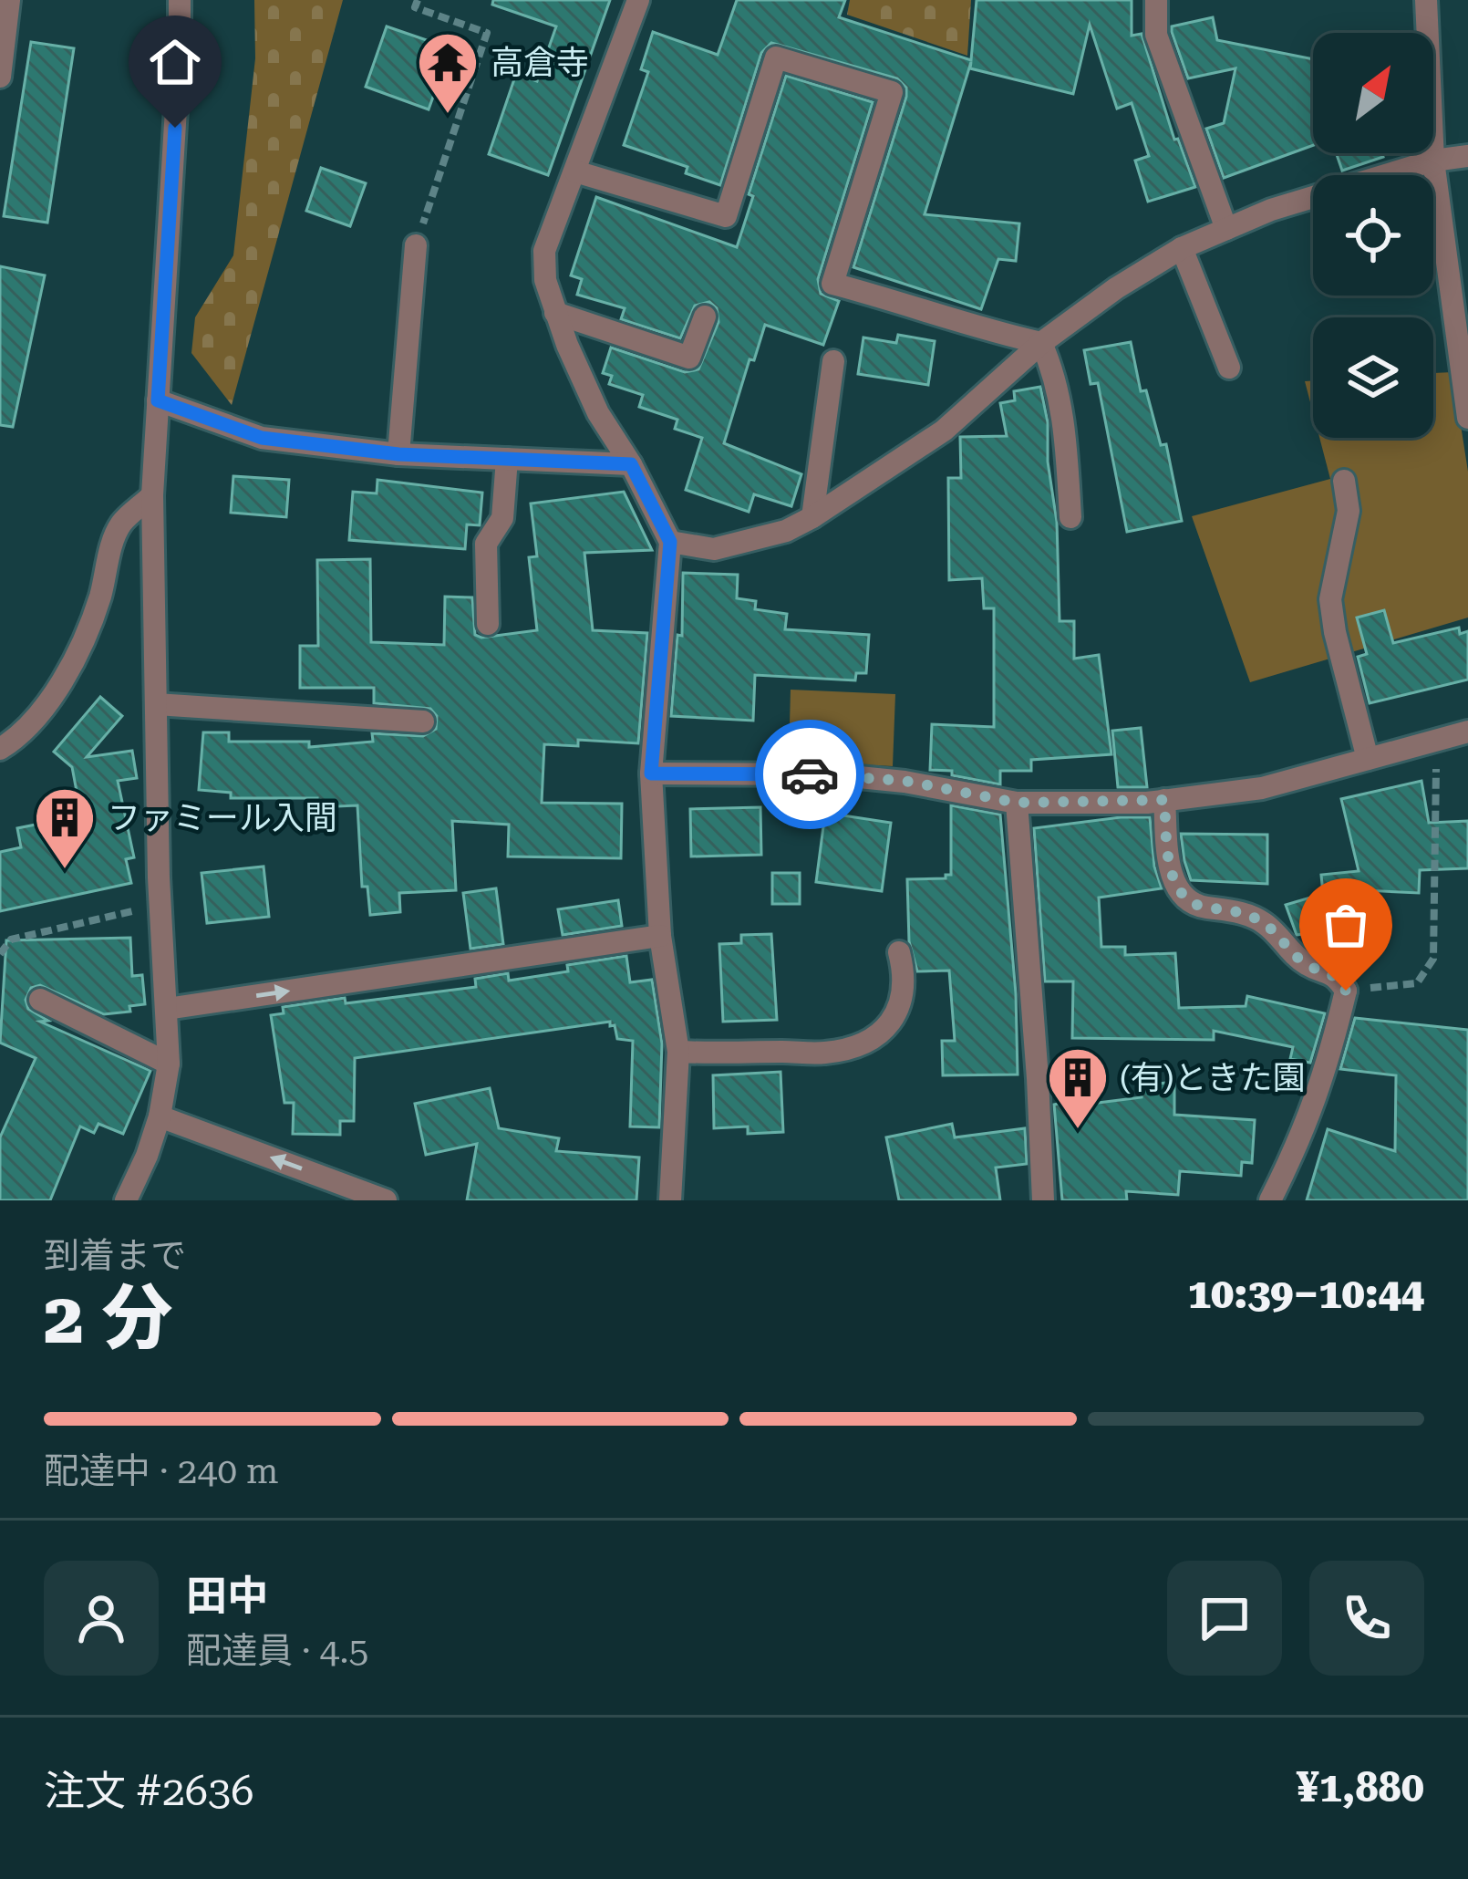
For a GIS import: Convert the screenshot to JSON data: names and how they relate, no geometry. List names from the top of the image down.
{
  "places": {
    "temple": ["高倉寺"],
    "building": ["ファミール入間", "(有)ときた園"]
  },
  "north": "top right",
  "page": {
    "heading": ["2 分", "到着まで", "10:39–10:44"],
    "panel": [
      "田中",
      "配達員 · 4.5",
      "注文 #2636",
      "¥1,880"
    ],
    "bar": "配達中 · 240 m"
  }
}
